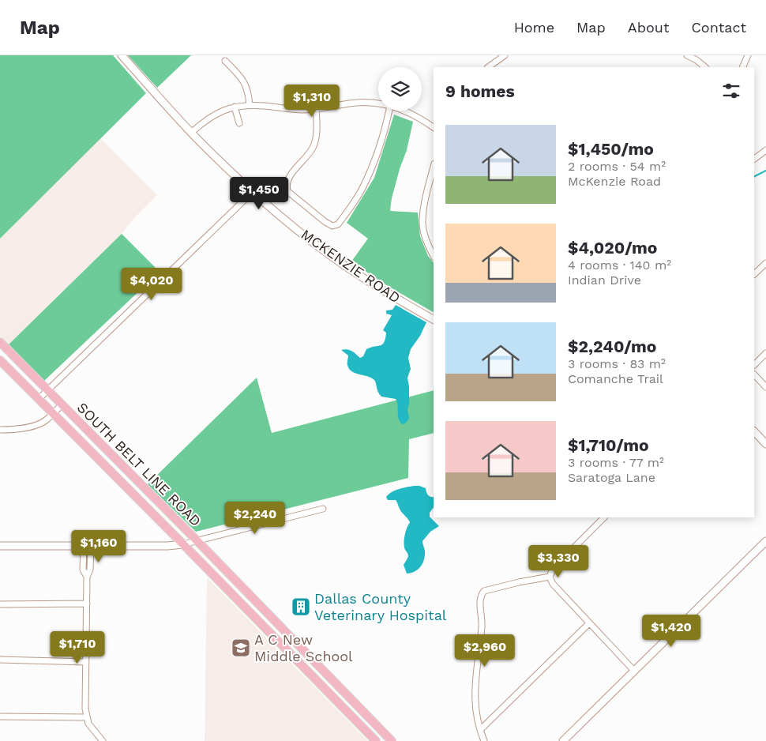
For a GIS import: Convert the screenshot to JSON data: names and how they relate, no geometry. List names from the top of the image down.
{
  "streets": {
    "main road": ["SOUTH BELT LINE ROAD"],
    "street": ["MCKENZIE ROAD"]
  },
  "places": {
    "building": ["Dallas County Veterinary Hospital"],
    "school or university": ["A C New Middle School"]
  },
  "page": {
    "header": "Map",
    "nav": [
      "Home",
      "Map",
      "About",
      "Contact"
    ],
    "heading": "9 homes",
    "price": [
      "$1,310",
      "$1,450",
      "$4,020",
      "$2,240",
      "$1,160",
      "$3,330",
      "$1,420",
      "$1,710",
      "$2,960"
    ],
    "list": [
      {
        "name": "$1,450/mo",
        "note": "2 rooms · 54 m² · McKenzie Road"
      },
      {
        "name": "$4,020/mo",
        "note": "4 rooms · 140 m² · Indian Drive"
      },
      {
        "name": "$2,240/mo",
        "note": "3 rooms · 83 m² · Comanche Trail"
      },
      {
        "name": "$1,710/mo",
        "note": "3 rooms · 77 m² · Saratoga Lane"
      }
    ]
  }
}
